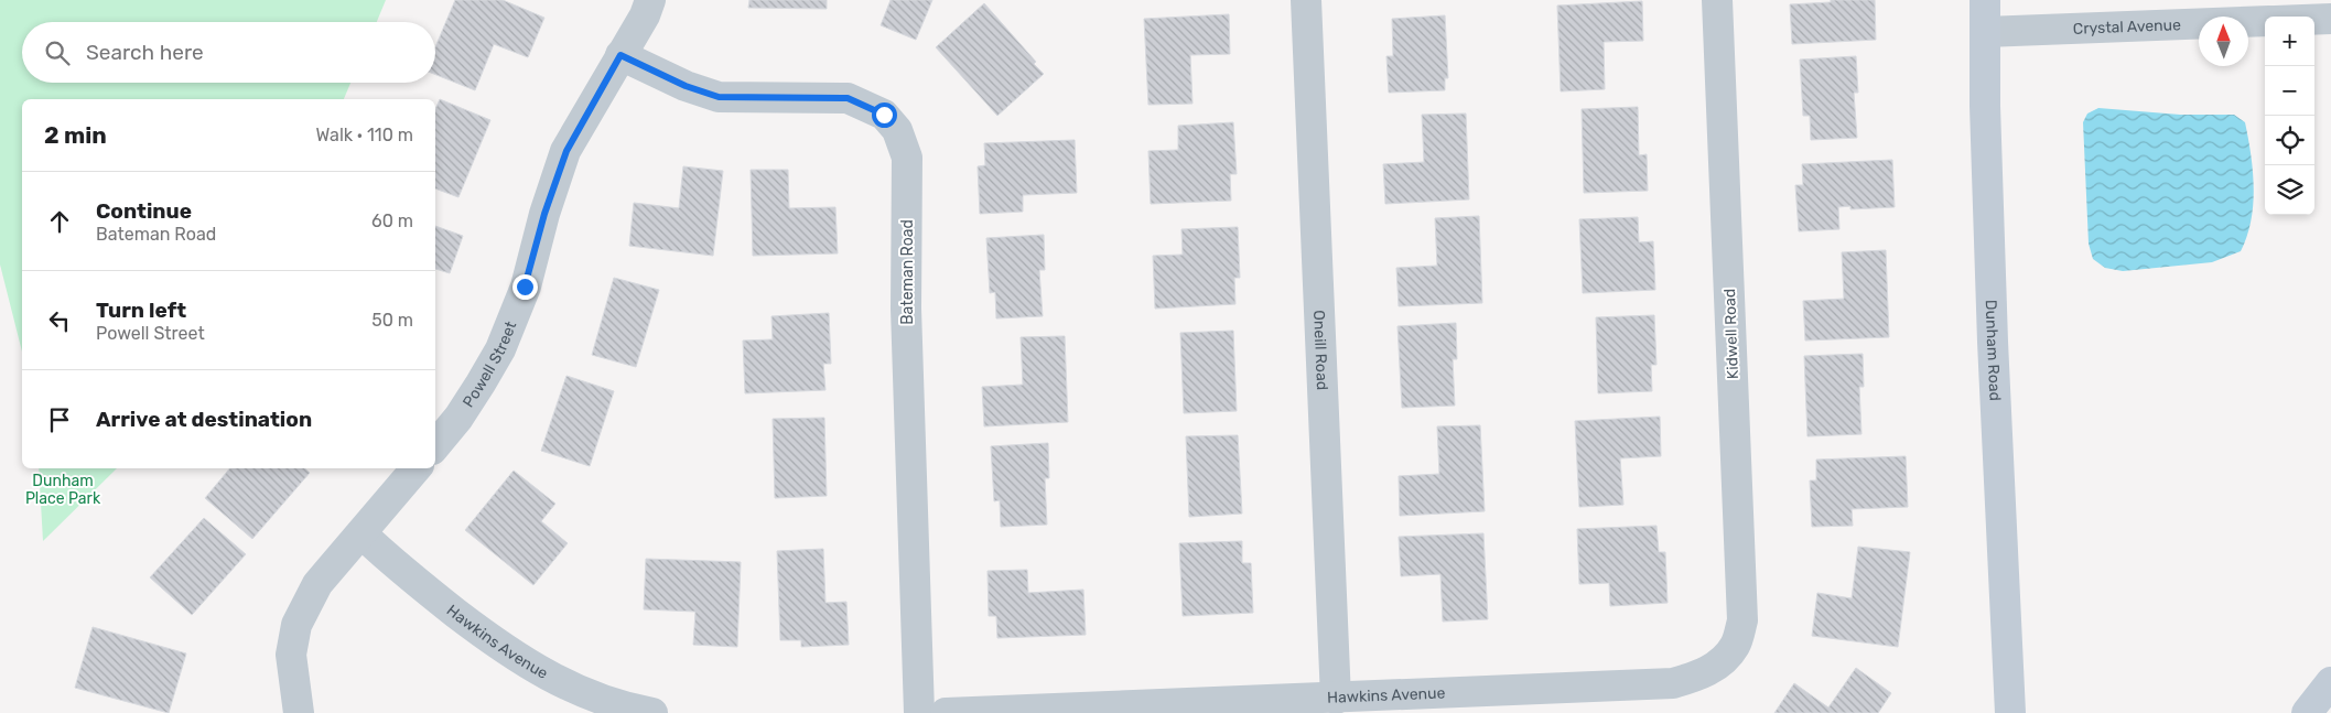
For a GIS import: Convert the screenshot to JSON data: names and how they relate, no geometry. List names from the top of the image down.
{
  "streets": {
    "street": [
      "Crystal Avenue",
      "Bateman Road",
      "Kidwell Road",
      "Oneill Road",
      "Dunham Road",
      "Powell Street",
      "Hawkins Avenue"
    ]
  },
  "crossings": [
    ["Crystal Avenue", "Dunham Road"],
    ["Bateman Road", "Powell Street"],
    ["Kidwell Road", "Hawkins Avenue"],
    ["Oneill Road", "Hawkins Avenue"]
  ],
  "parks": ["Dunham Place Park"],
  "north": "top",
  "page": {
    "map_buttons": ["+", "−"],
    "search": "Search here",
    "heading": ["2 min", "Walk · 110 m"],
    "list": [
      ["Continue", "Bateman Road", "60 m"],
      ["Turn left", "Powell Street", "50 m"],
      "Arrive at destination"
    ]
  }
}
